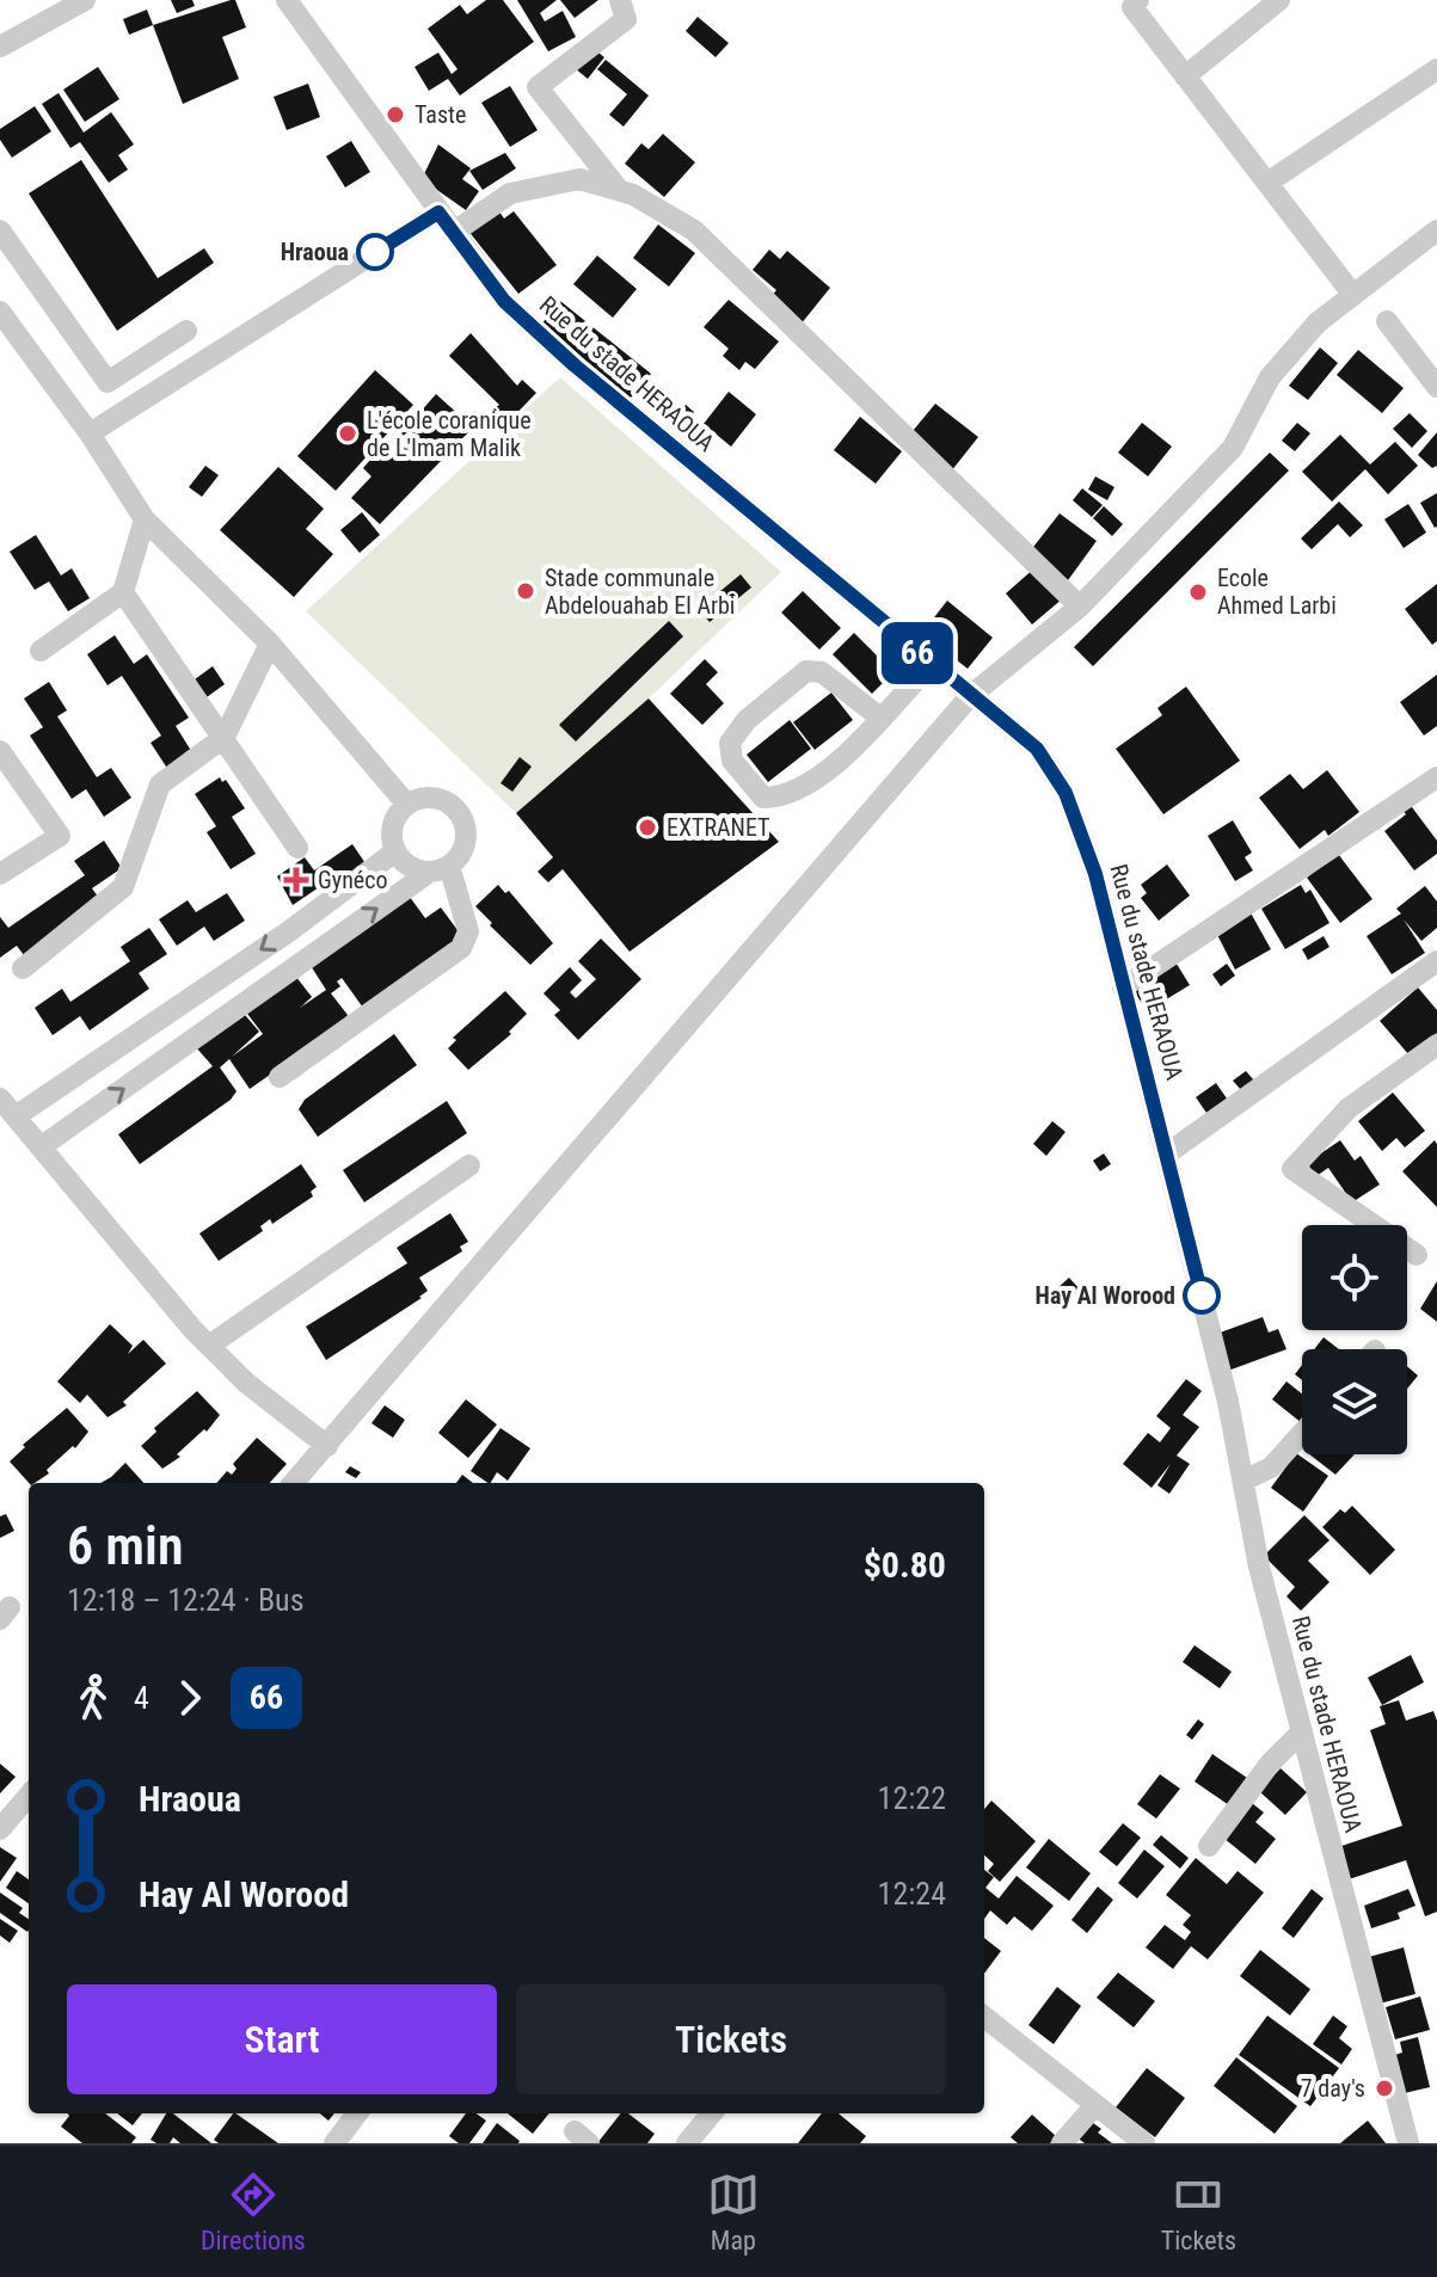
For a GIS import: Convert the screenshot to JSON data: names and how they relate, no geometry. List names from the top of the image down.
{
  "streets": {
    "street": ["Rue du stade HERAOUA"]
  },
  "places": {
    "other": [
      "Taste",
      "Hraoua",
      "L'école coranique de L'Imam Malik",
      "Stade communale Abdelouahab El Arbi",
      "Ecole Ahmed Larbi",
      "EXTRANET",
      "Hay Al Worood",
      "7 day's"
    ],
    "health": ["Gynéco"]
  },
  "lines": ["bus line 66"],
  "page": {
    "on_map": "66",
    "heading": ["6 min", "12:18 – 12:24 · Bus", "$0.80"],
    "legs": ["4", "66"],
    "list": [
      {
        "name": "Hraoua",
        "value": "12:22"
      },
      {
        "name": "Hay Al Worood",
        "value": "12:24"
      }
    ],
    "buttons": ["Start", "Tickets"],
    "tabs": ["Directions", "Map", "Tickets"]
  }
}
